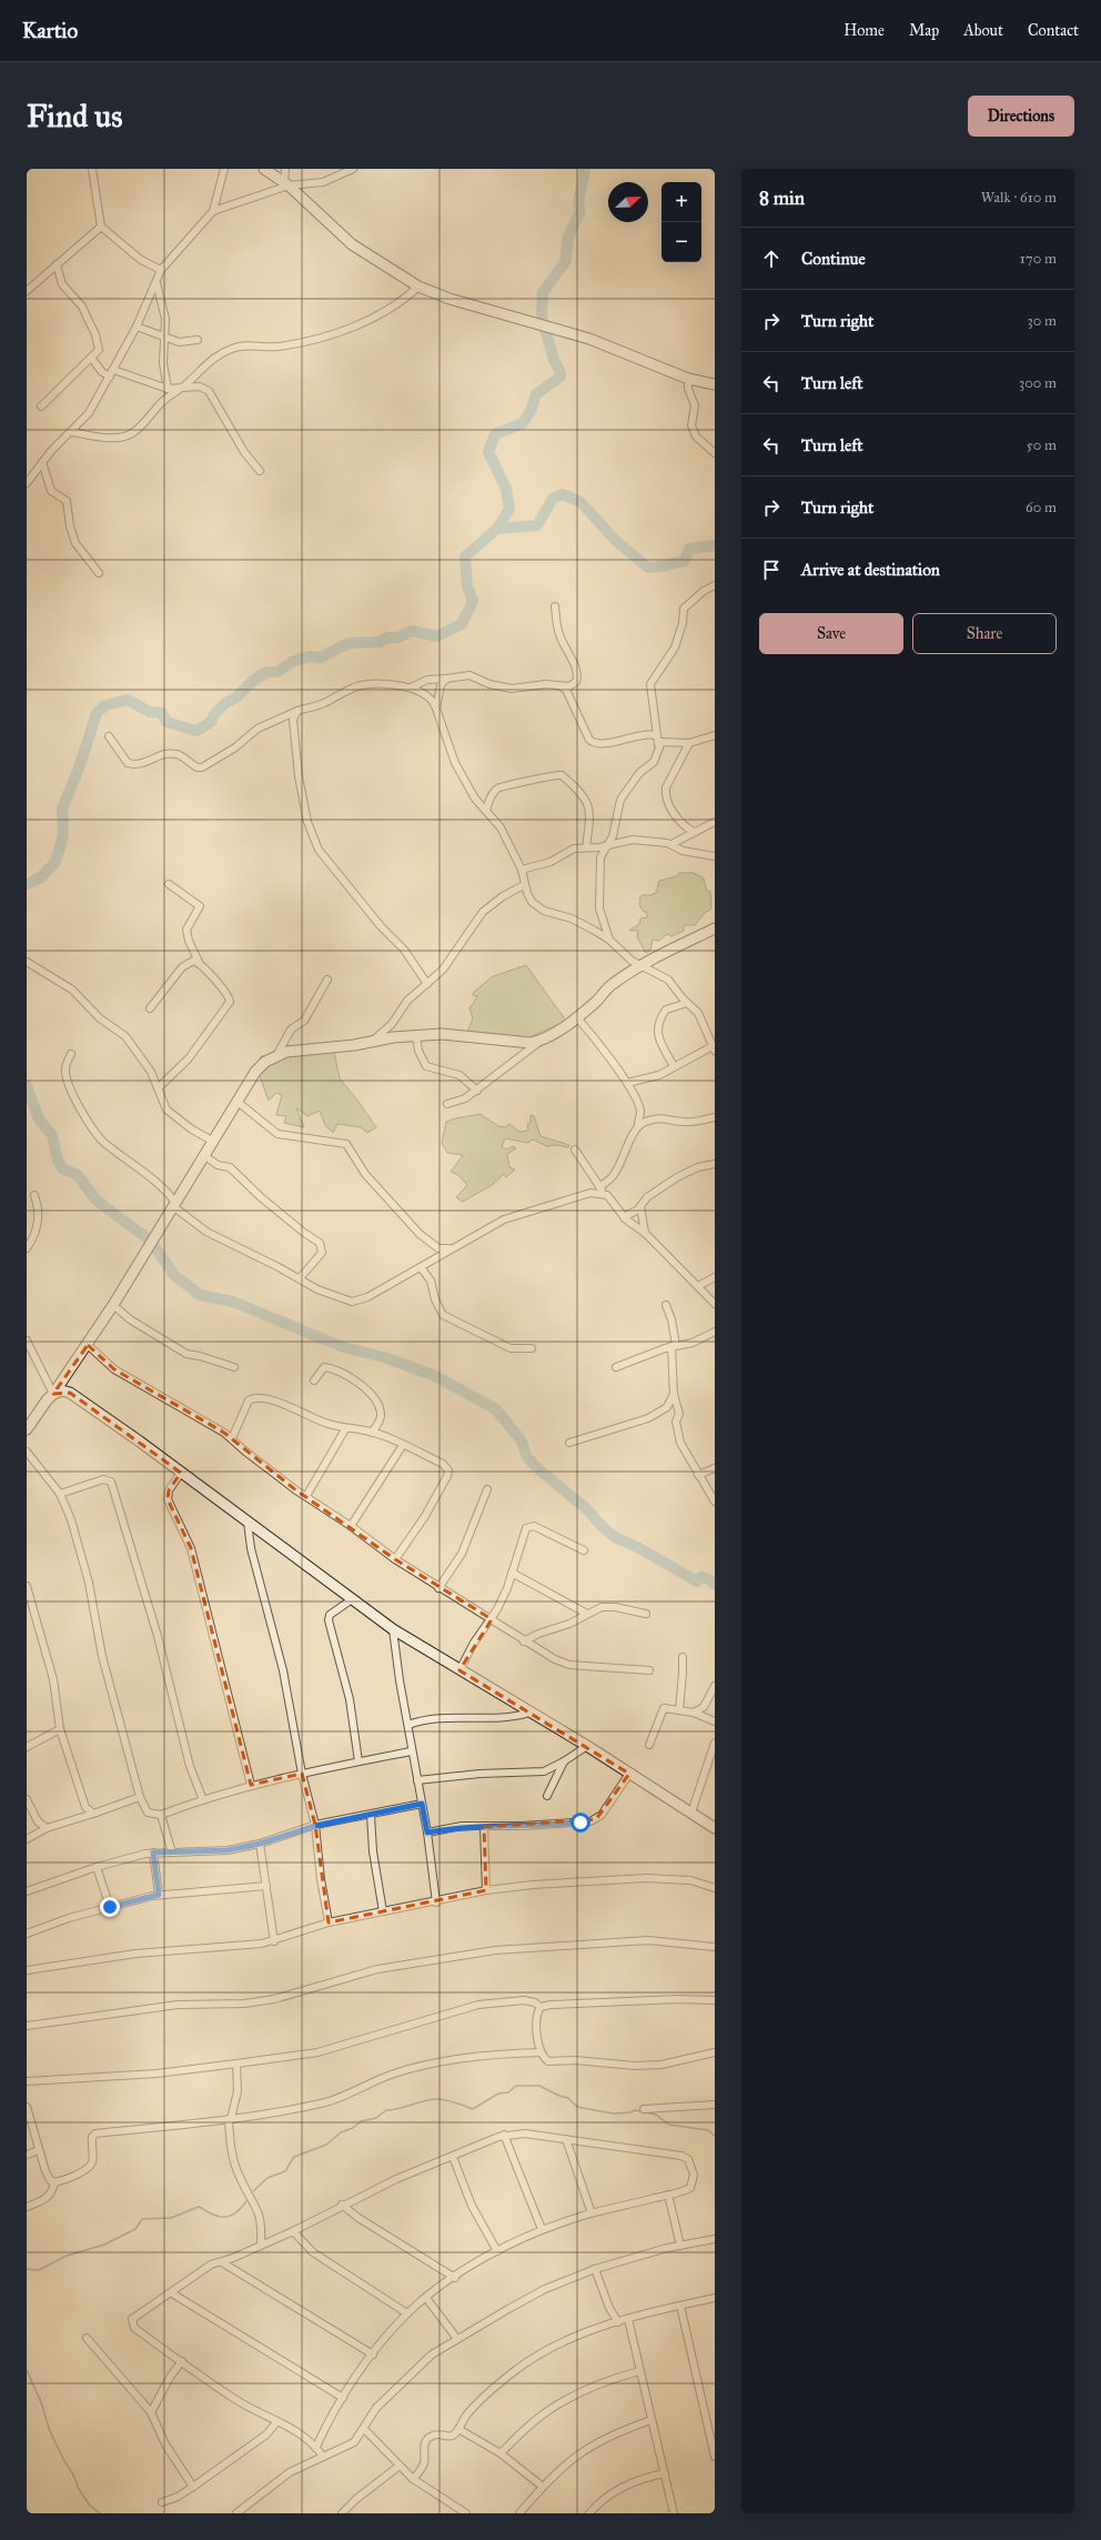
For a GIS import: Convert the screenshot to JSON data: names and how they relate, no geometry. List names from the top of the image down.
{
  "north": "top right",
  "page": {
    "header": "Kartio",
    "nav": [
      "Home",
      "Map",
      "About",
      "Contact"
    ],
    "buttons": [
      "Directions",
      ["Save", "Share"]
    ],
    "title": "Find us",
    "heading": ["8 min", "Walk · 610 m"],
    "map_buttons": ["+", "−"],
    "list": [
      ["Continue", "170 m"],
      ["Turn right", "30 m"],
      ["Turn left", "300 m"],
      ["Turn left", "50 m"],
      ["Turn right", "60 m"],
      "Arrive at destination"
    ]
  }
}
